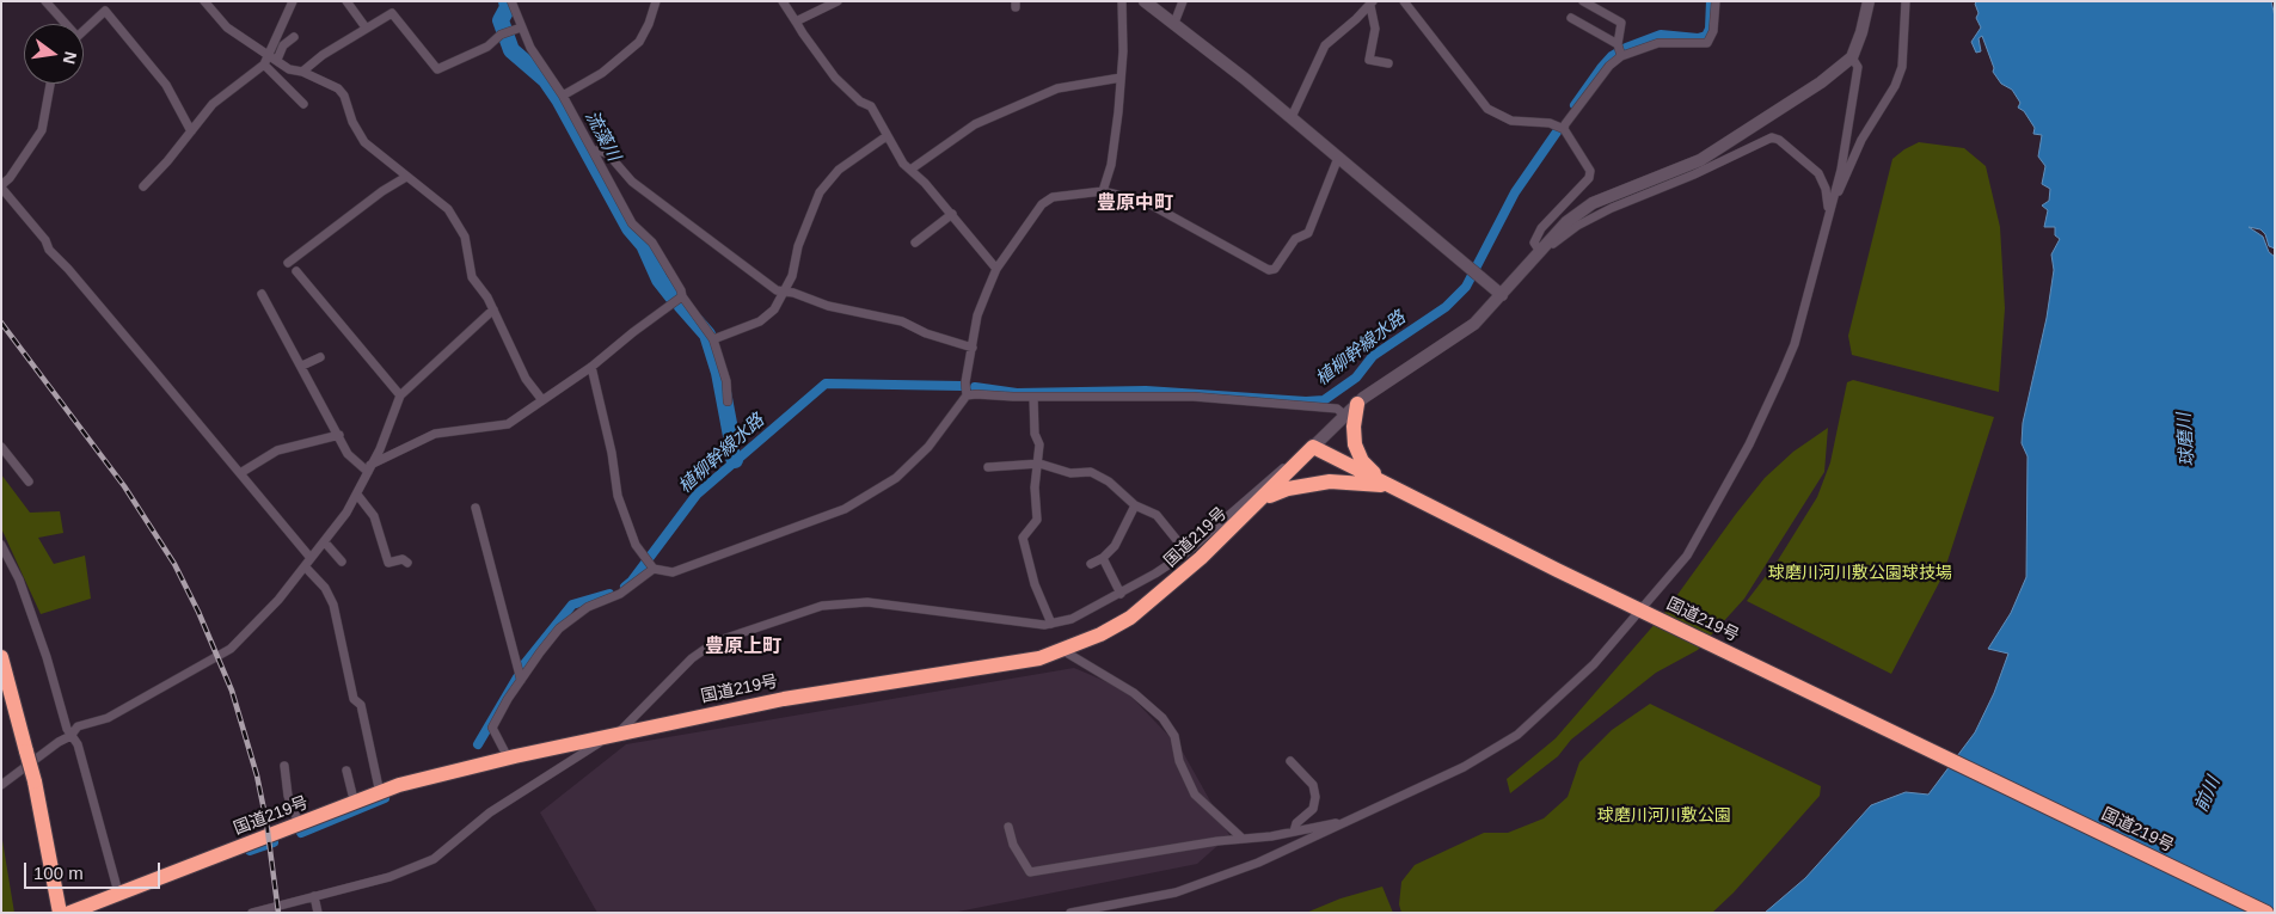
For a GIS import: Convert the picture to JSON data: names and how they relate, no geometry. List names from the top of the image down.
{
  "streets": {
    "highway": ["国道219号"]
  },
  "districts": ["豊原中町", "豊原上町"],
  "water": [
    "流藻川",
    "植柳幹線水路",
    "球磨川",
    "前川"
  ],
  "parks": ["球磨川河川敷公園球技場", "球磨川河川敷公園"],
  "scale_bar": "100 m",
  "north": "right"
}
